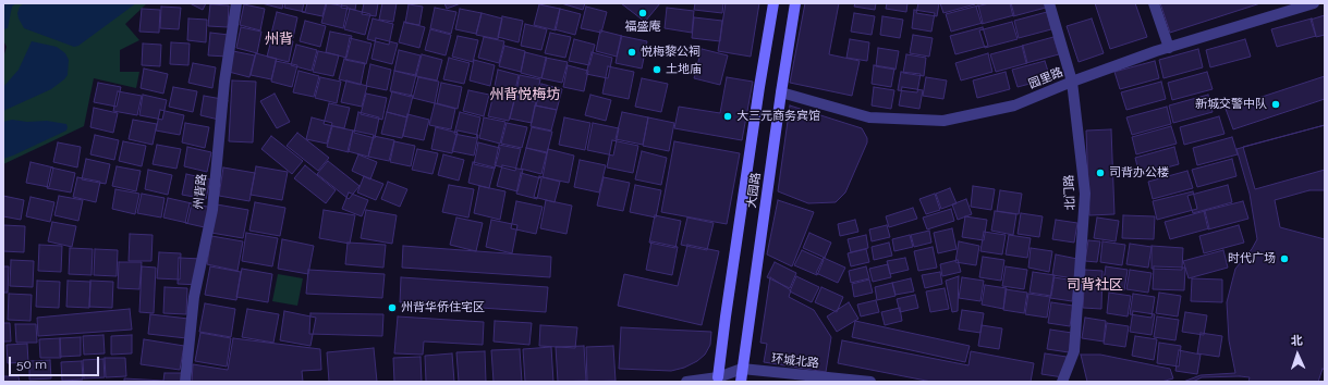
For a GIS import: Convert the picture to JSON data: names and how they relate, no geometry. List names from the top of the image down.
{
  "streets": {
    "main road": ["大园路"],
    "street": [
      "园里路",
      "州背路",
      "北门路",
      "环城北路"
    ]
  },
  "crossings": [
    ["园里路", "大园路"],
    ["园里路", "北门路"],
    ["大园路", "环城北路"]
  ],
  "districts": ["州背", "州背悦梅坊", "司背社区"],
  "places": [
    "福盛庵",
    "悦梅黎公祠",
    "土地庙",
    "新城交警中队",
    "大三元商务宾馆",
    "司背办公楼",
    "时代广场",
    "州背华侨住宅区"
  ],
  "scale_bar": "50 m",
  "north": "top"
}
